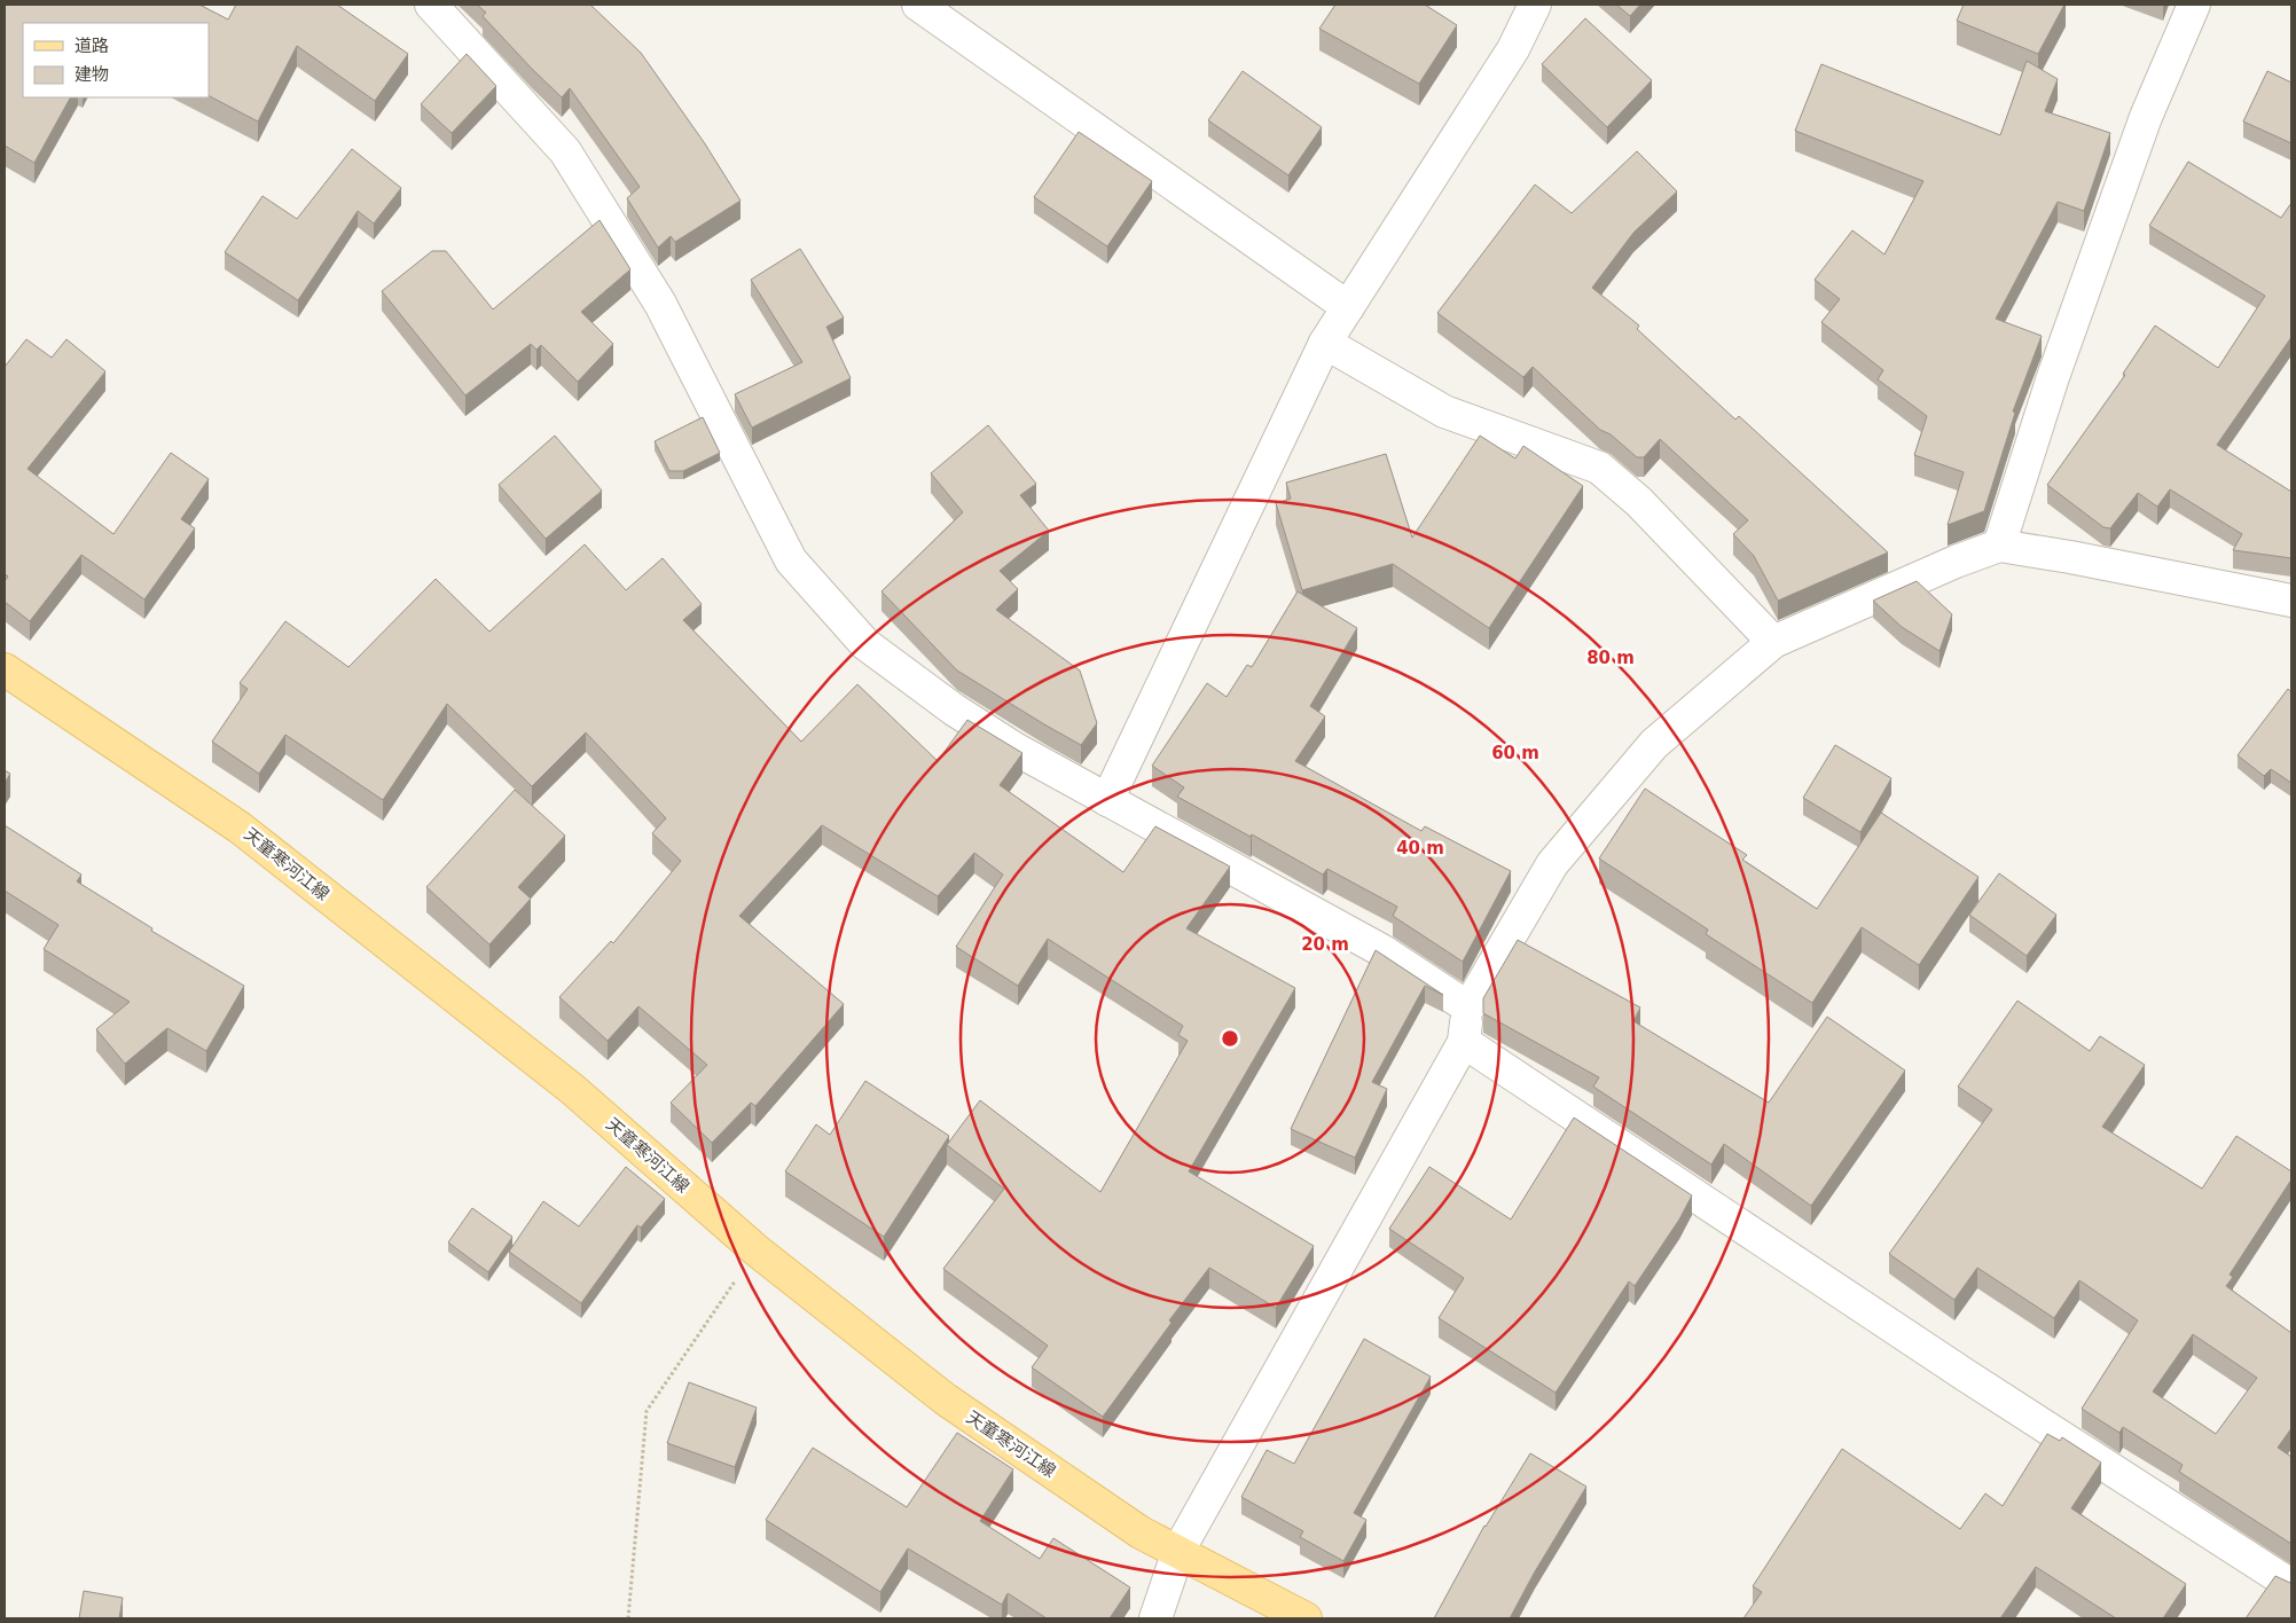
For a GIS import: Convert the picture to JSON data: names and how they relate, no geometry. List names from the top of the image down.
{
  "streets": {
    "main road": ["天童寒河江線"]
  },
  "legend": ["道路", "建物"],
  "rings": [
    "80 m",
    "60 m",
    "40 m",
    "20 m"
  ]
}
